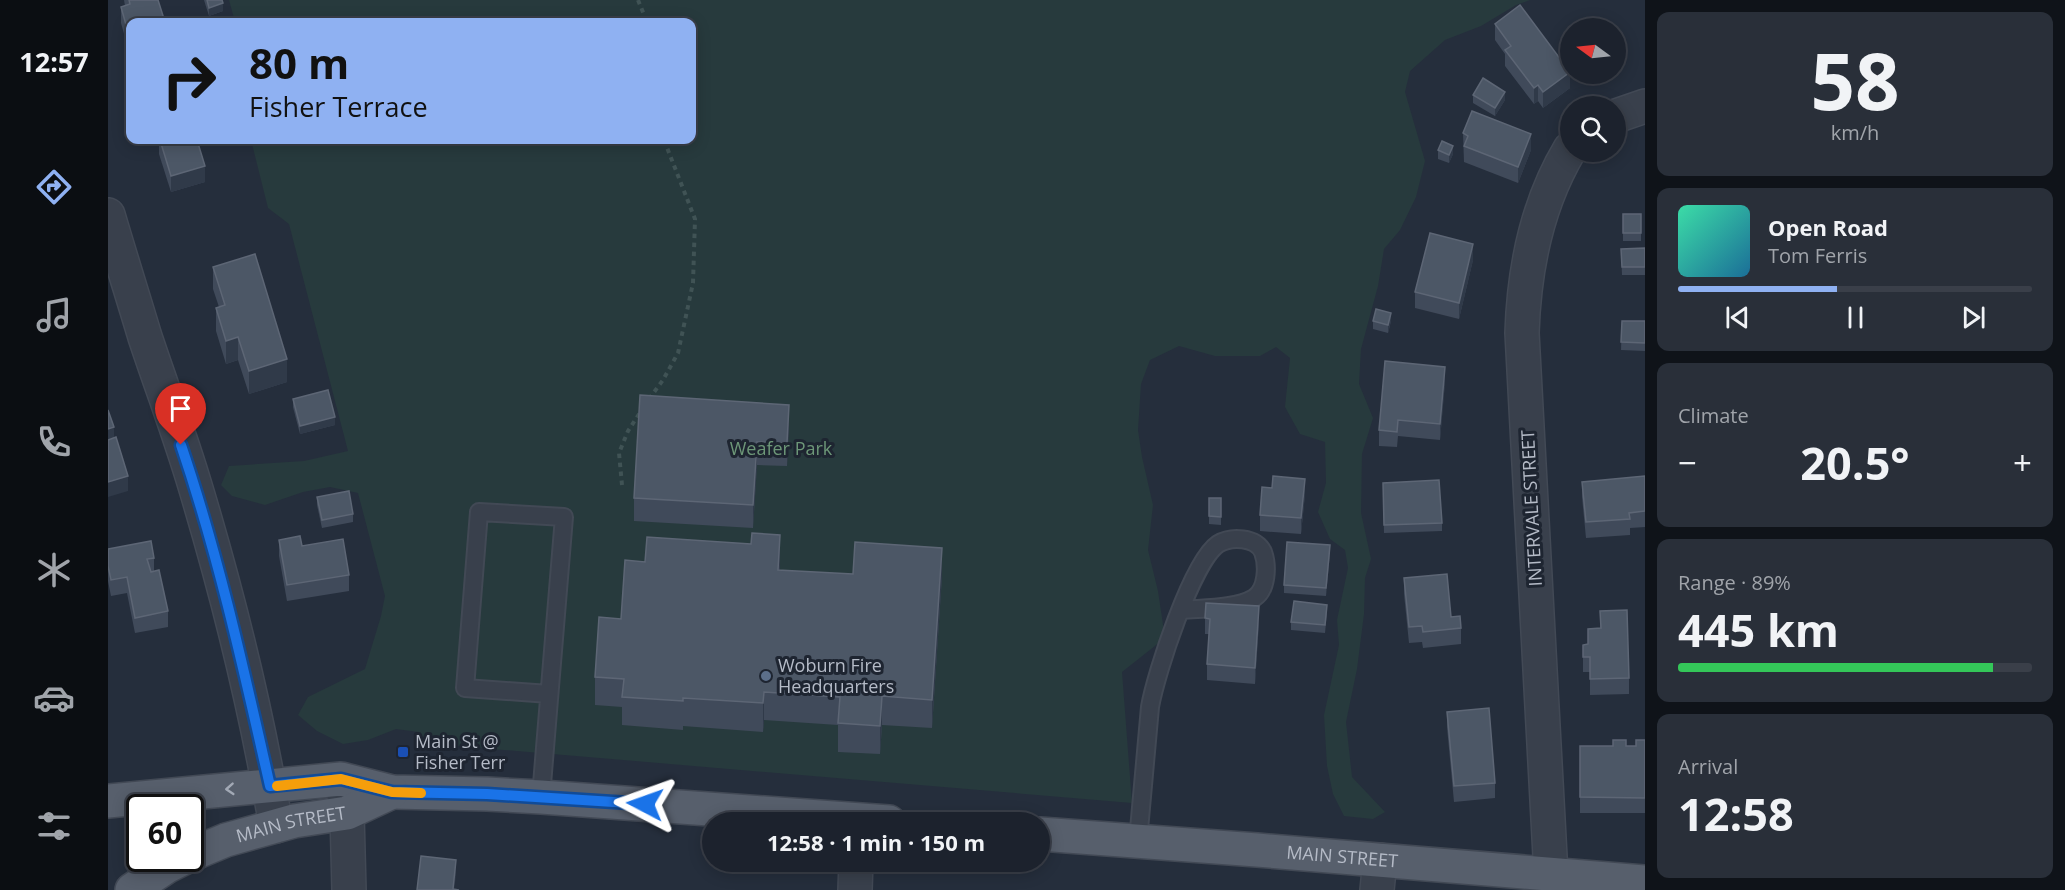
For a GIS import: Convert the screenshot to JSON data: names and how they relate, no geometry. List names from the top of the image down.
{
  "streets": {
    "main road": ["MAIN STREET"],
    "street": ["INTERVALE STREET"]
  },
  "crossings": [
    ["INTERVALE STREET", "MAIN STREET"]
  ],
  "parks": ["Weafer Park"],
  "places": {
    "other": ["Woburn Fire Headquarters"],
    "transit": ["Main St @ Fisher Terr"]
  },
  "north": "left",
  "page": {
    "tabs": "12:57",
    "tile": [
      ["58", "km/h"],
      "Climate",
      ["Range · 89%", "445 km"],
      ["Arrival", "12:58"]
    ],
    "turn": ["80 m", "Fisher Terrace"],
    "song": ["Open Road", "Tom Ferris"],
    "heat": ["−", "20.5°", "+"],
    "limit": "60",
    "trip": "12:58 · 1 min · 150 m"
  }
}
